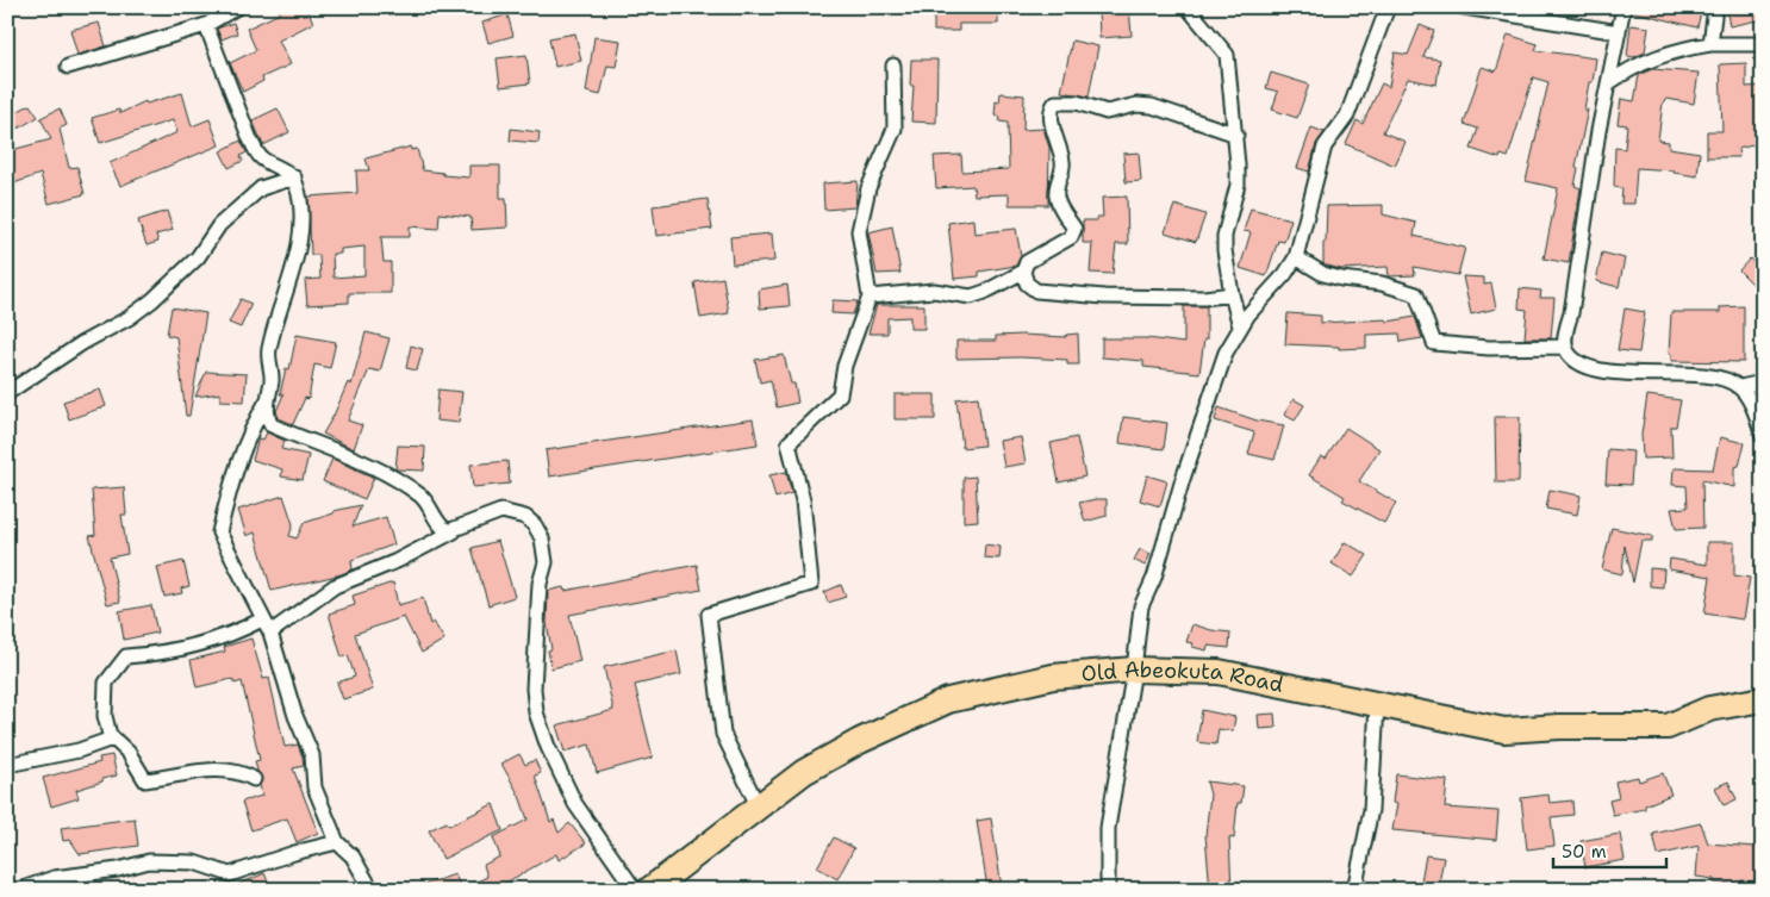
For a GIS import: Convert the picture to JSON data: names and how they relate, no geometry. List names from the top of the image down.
{
  "streets": {
    "highway": ["Old Abeokuta Road"]
  },
  "scale_bar": "50 m"
}
